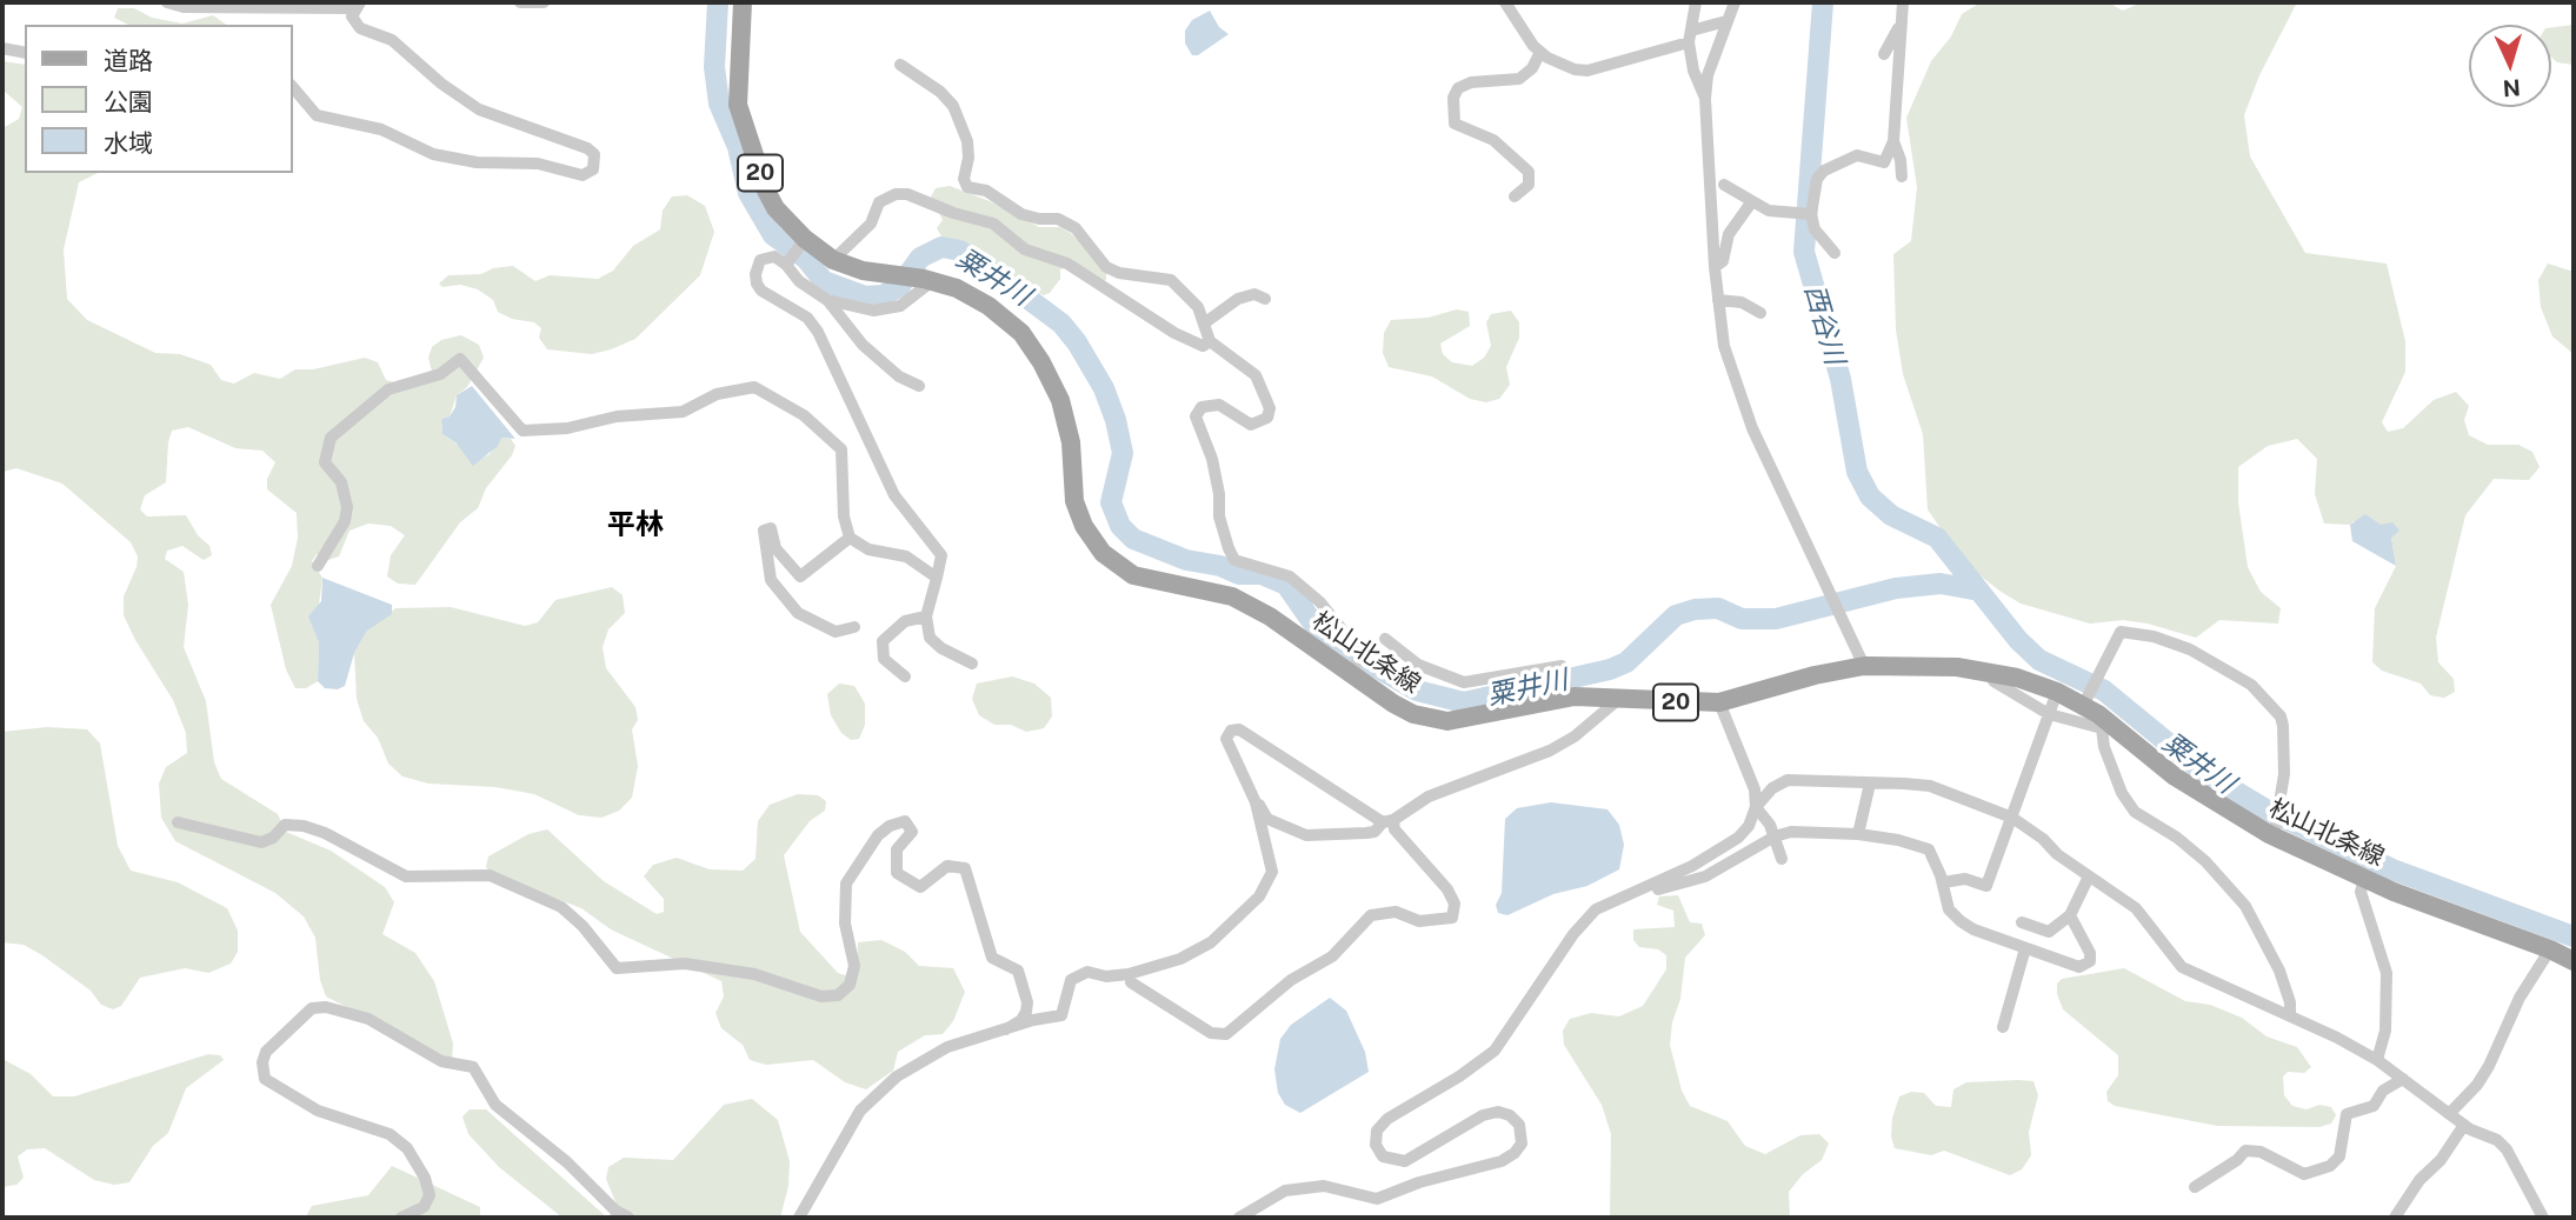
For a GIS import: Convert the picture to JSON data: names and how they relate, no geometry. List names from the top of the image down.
{
  "streets": {
    "main road": ["20", "松山北条線"]
  },
  "districts": ["平林"],
  "water": ["粟井川", "西谷川"],
  "legend": ["道路", "公園", "水域"],
  "north": "bottom"
}
